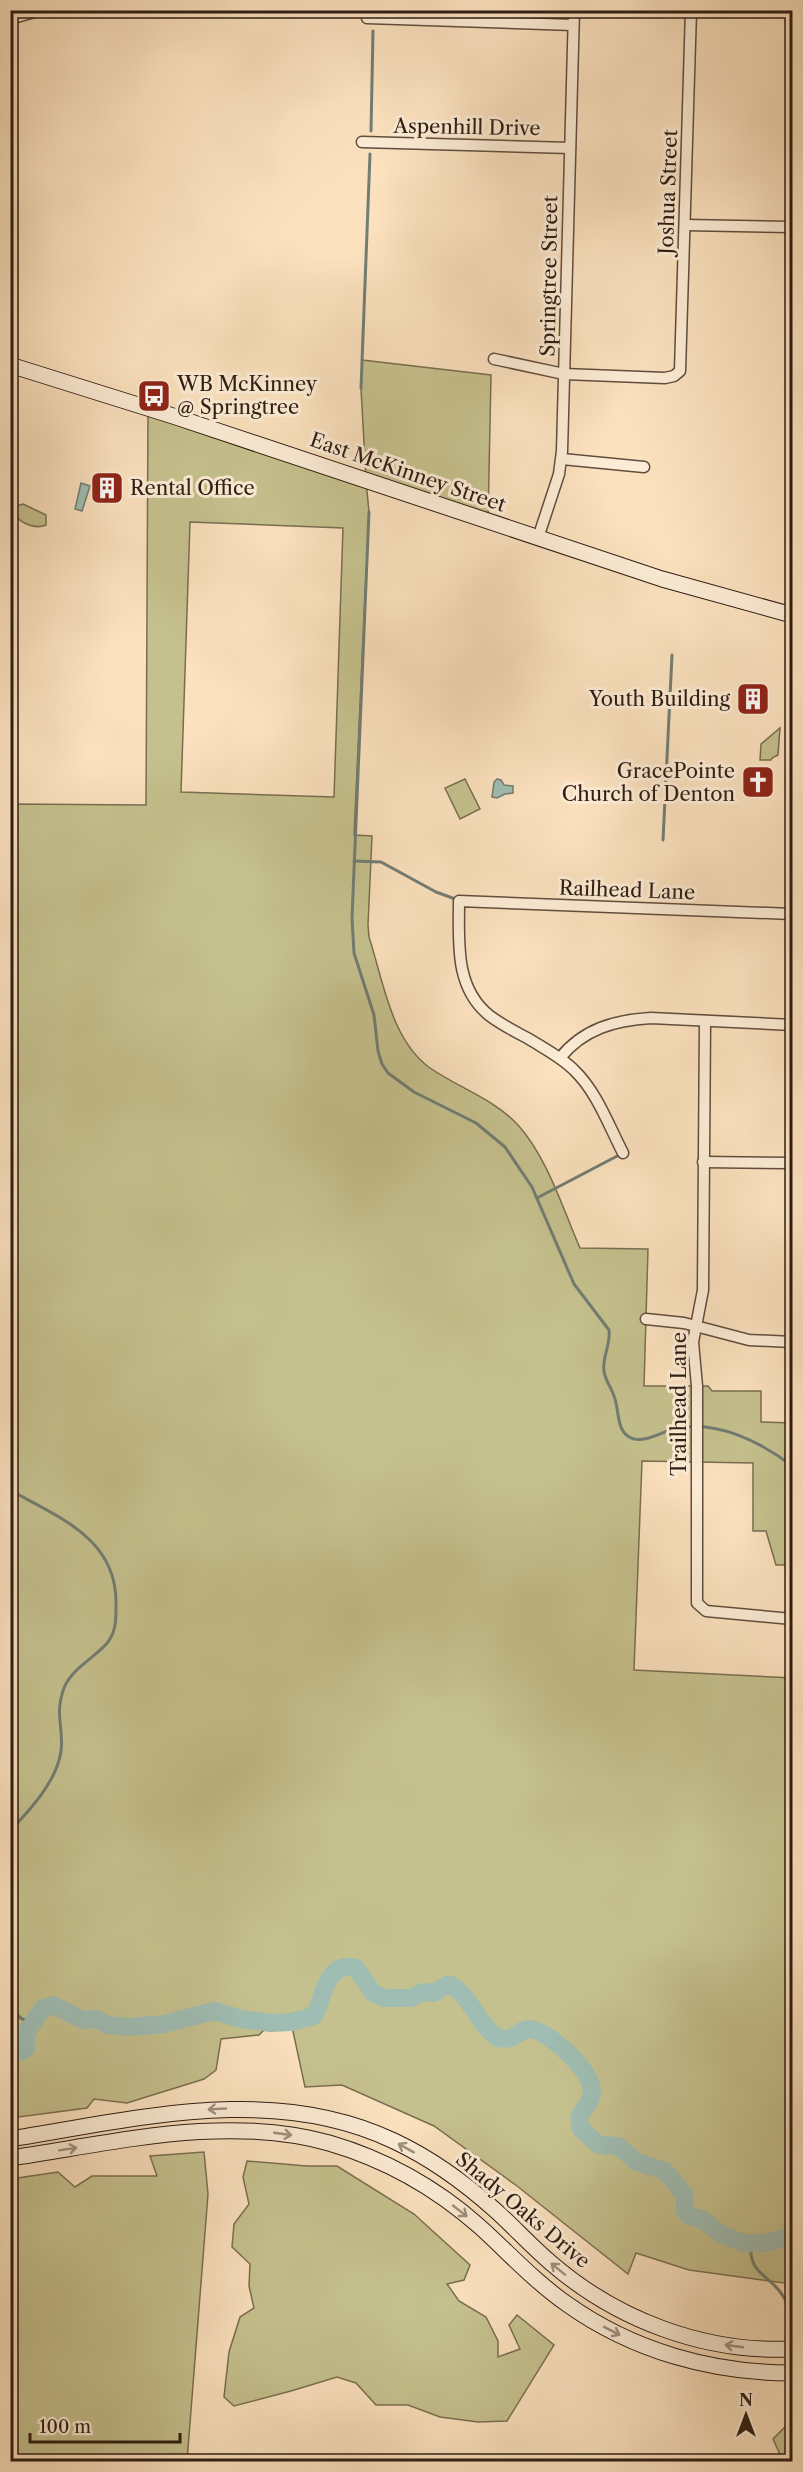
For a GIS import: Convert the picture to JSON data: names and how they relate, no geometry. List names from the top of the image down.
{
  "streets": {
    "street": [
      "Aspenhill Drive",
      "Joshua Street",
      "Springtree Street",
      "East McKinney Street",
      "Railhead Lane",
      "Trailhead Lane",
      "Shady Oaks Drive"
    ]
  },
  "crossings": [
    ["Aspenhill Drive", "Springtree Street"],
    ["Joshua Street", "Springtree Street"],
    ["Springtree Street", "East McKinney Street"]
  ],
  "places": {
    "bus stop": ["WB McKinney @ Springtree"],
    "building": ["Rental Office", "Youth Building"],
    "church": ["GracePointe Church of Denton"]
  },
  "scale_bar": "100 m",
  "north": "top"
}
